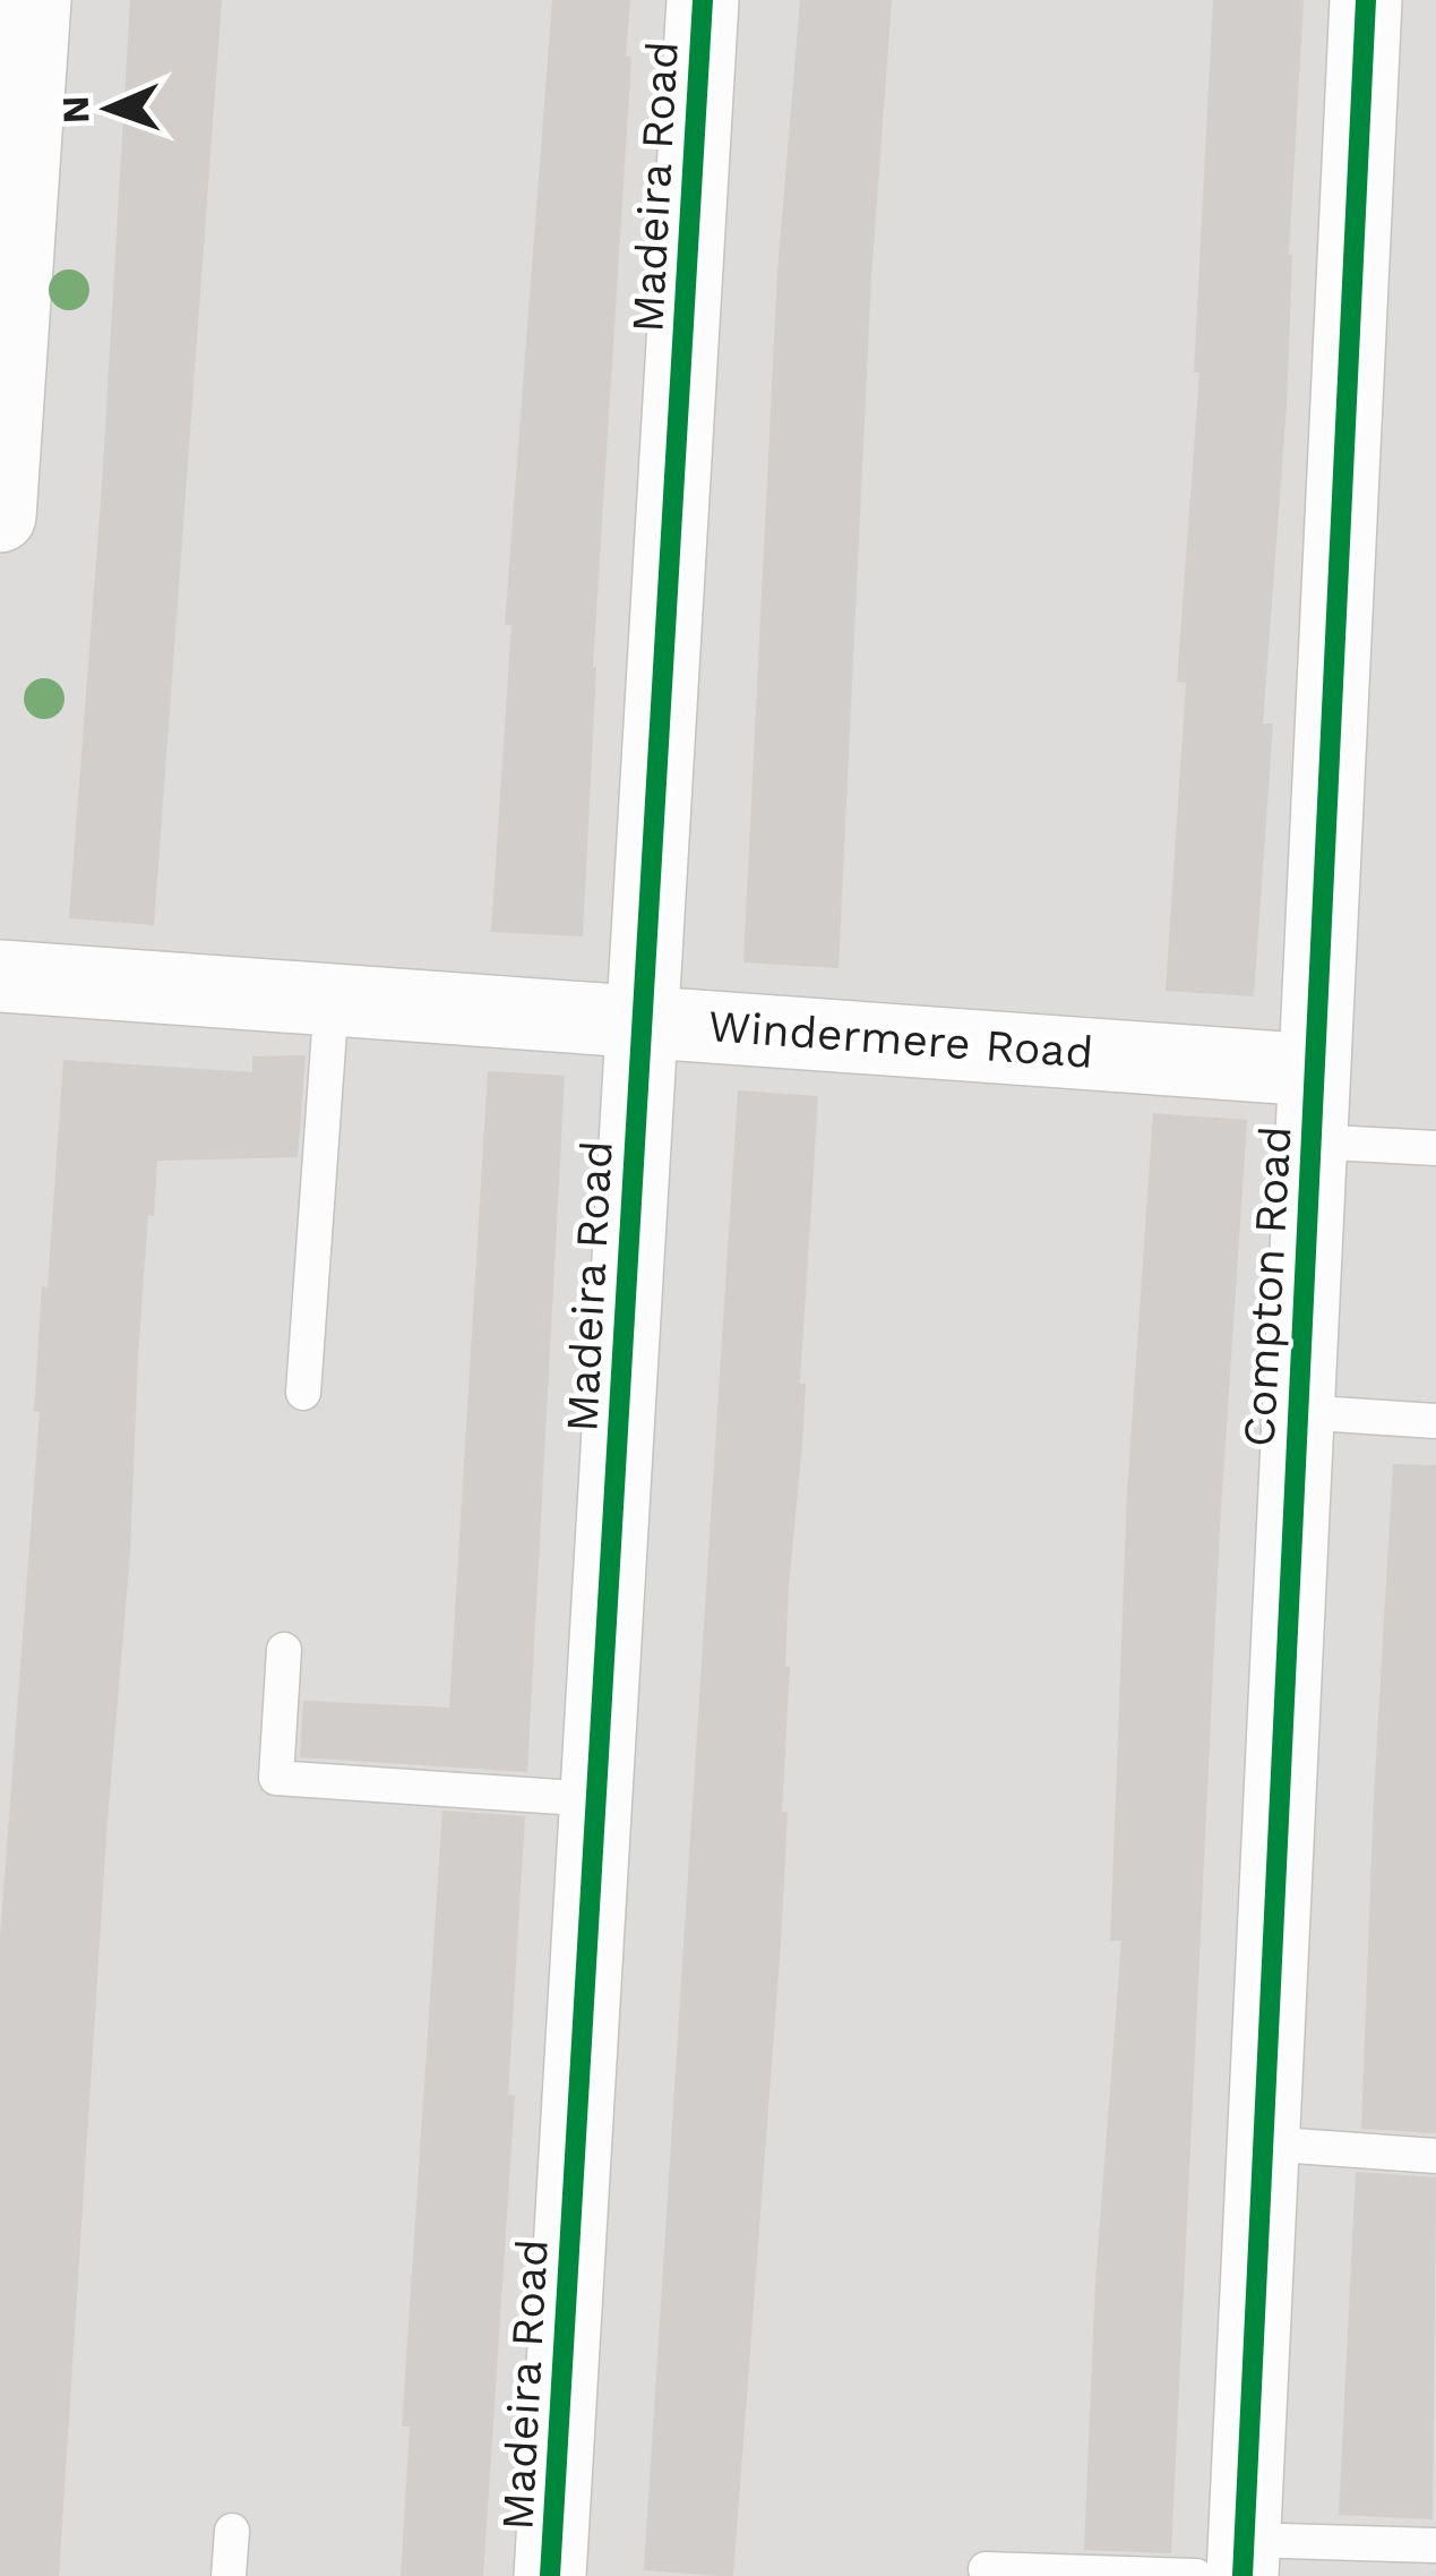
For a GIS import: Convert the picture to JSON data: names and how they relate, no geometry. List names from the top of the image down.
{
  "streets": {
    "street": ["Madeira Road", "Windermere Road", "Compton Road"]
  },
  "crossings": [
    ["Madeira Road", "Windermere Road"],
    ["Windermere Road", "Compton Road"]
  ],
  "north": "left"
}
